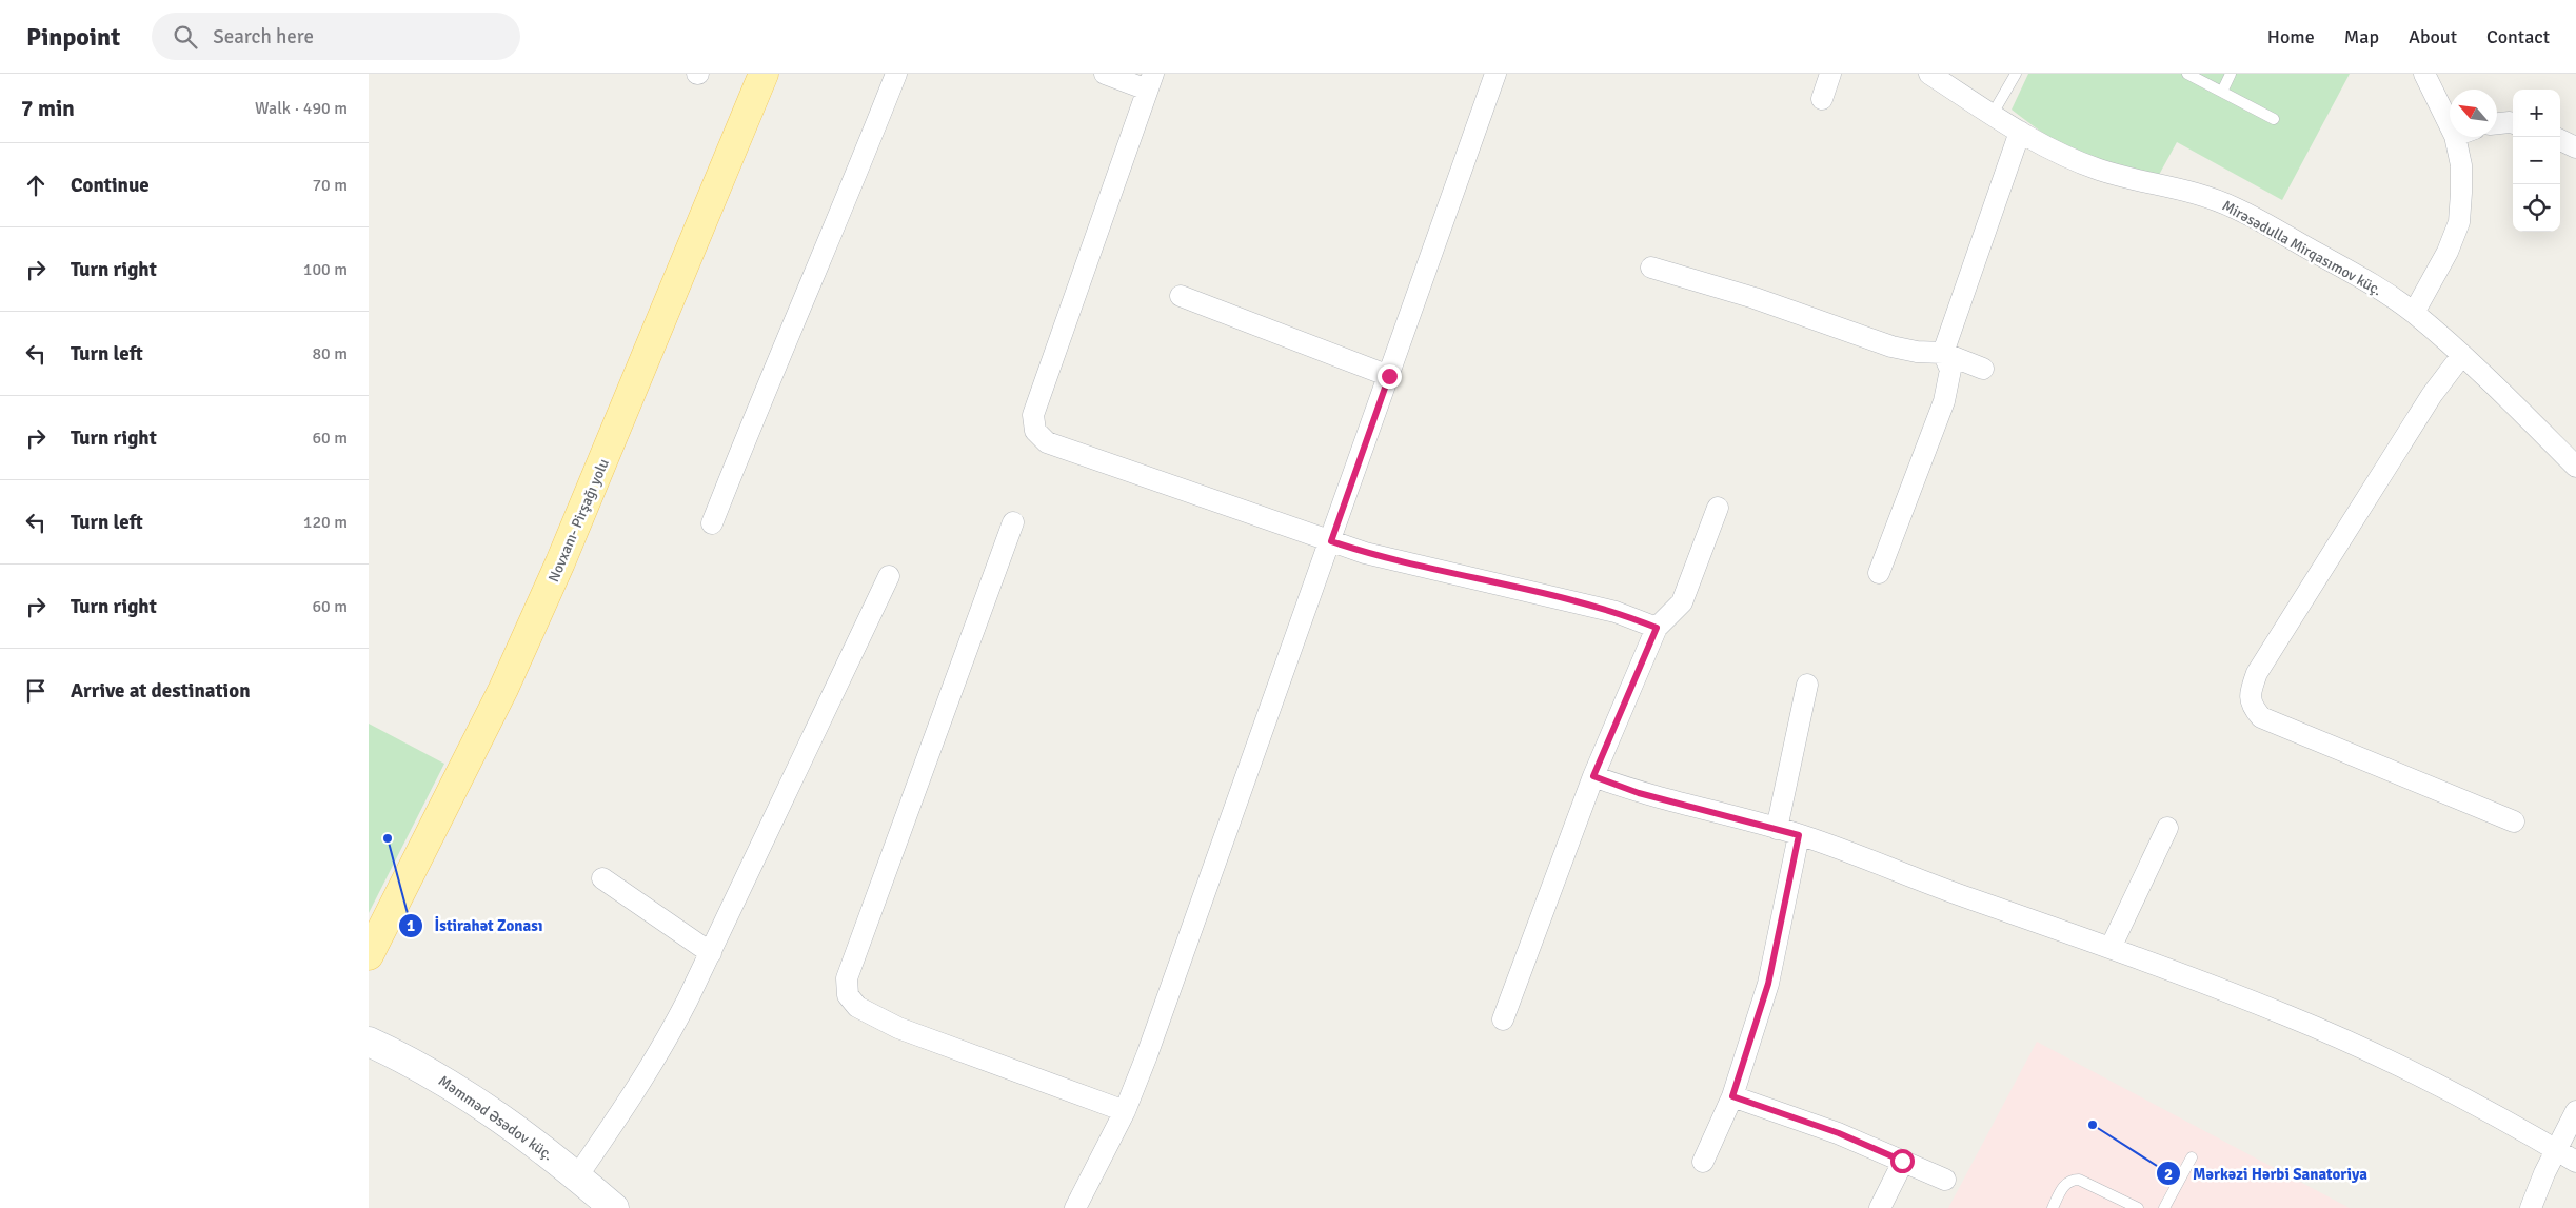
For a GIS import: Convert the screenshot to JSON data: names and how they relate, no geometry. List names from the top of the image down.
{
  "streets": {
    "main road": ["Novxanı- Pirşağı yolu"],
    "street": ["Mirəsədulla Mirqasımov küç.", "Məmməd Əsədov küç."]
  },
  "places": ["İstirahət Zonası", "Mərkəzi Hərbi Sanatoriya"],
  "north": "top left",
  "page": {
    "header": "Pinpoint",
    "search": "Search here",
    "nav": [
      "Home",
      "Map",
      "About",
      "Contact"
    ],
    "heading": ["7 min", "Walk · 490 m"],
    "map_buttons": ["+", "−"],
    "list": [
      ["Continue", "70 m"],
      ["Turn right", "100 m"],
      ["Turn left", "80 m"],
      ["Turn right", "60 m"],
      ["Turn left", "120 m"],
      ["Turn right", "60 m"],
      "Arrive at destination"
    ]
  }
}
